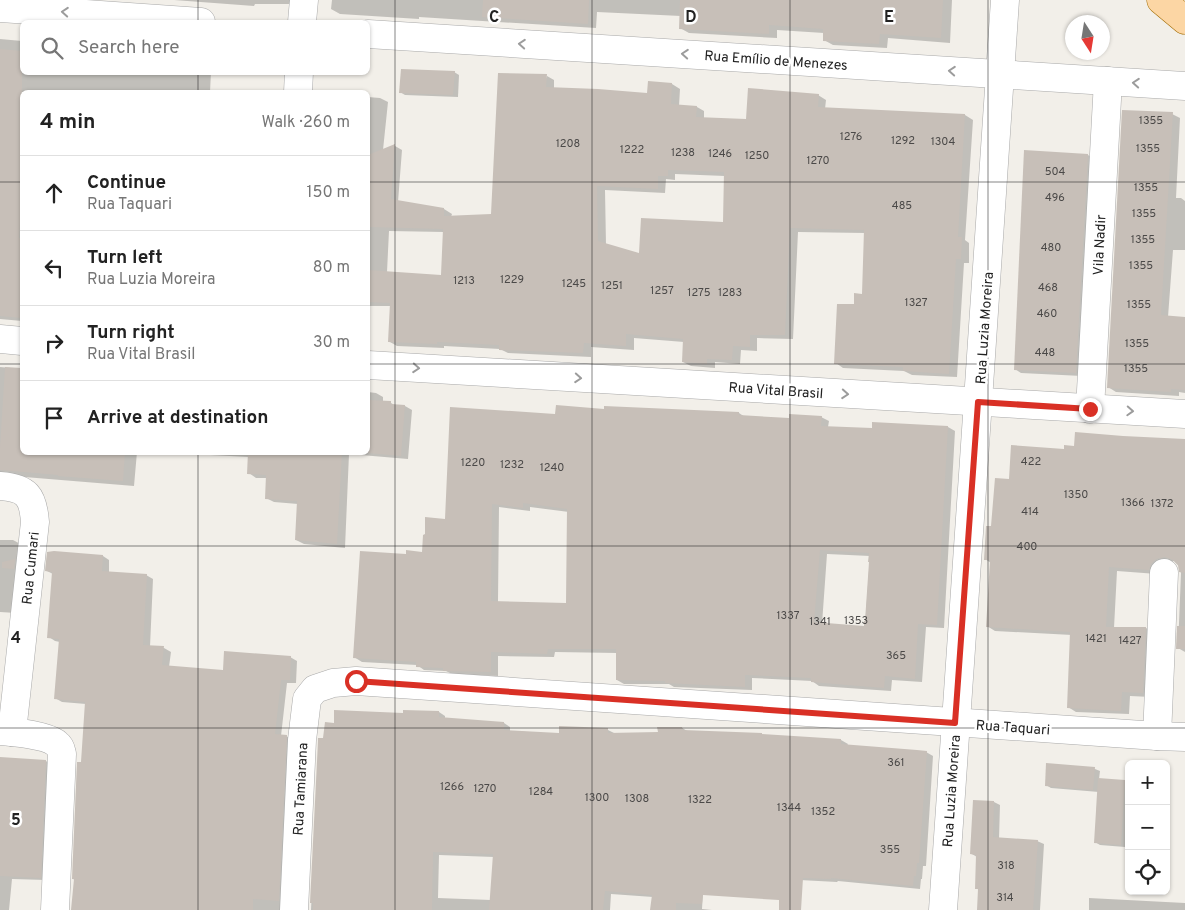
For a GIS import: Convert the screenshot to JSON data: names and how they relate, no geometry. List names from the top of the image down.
{
  "streets": {
    "street": [
      "Rua Emílio de Menezes",
      "Vila Nadir",
      "Rua Luzia Moreira",
      "Rua Vital Brasil",
      "Rua Cumari",
      "Rua Taquari",
      "Rua Tamiarana"
    ]
  },
  "crossings": [
    ["Rua Emílio de Menezes", "Vila Nadir"],
    ["Rua Emílio de Menezes", "Rua Luzia Moreira"],
    ["Vila Nadir", "Rua Vital Brasil"],
    ["Rua Luzia Moreira", "Rua Vital Brasil"],
    ["Rua Luzia Moreira", "Rua Taquari"],
    ["Rua Taquari", "Rua Tamiarana"]
  ],
  "one_way": ["Rua Emílio de Menezes", "Rua Vital Brasil"],
  "house_numbers": [
    "1355",
    "1276",
    "1292",
    "1304",
    "1208",
    "1355",
    "1222",
    "1238",
    "1246",
    "1250",
    "1270",
    "504",
    "1355",
    "496",
    "485",
    "1355",
    "1355",
    "480",
    "1355",
    "1229",
    "1213",
    "1245",
    "1251",
    "468",
    "1257",
    "1275",
    "1283",
    "1327",
    "1355",
    "460",
    "1355",
    "448",
    "1355",
    "422",
    "1220",
    "1232",
    "1240",
    "1350",
    "1366",
    "1372",
    "414",
    "400",
    "1337",
    "1353",
    "1341",
    "1421",
    "1427",
    "365",
    "361",
    "1266",
    "1270",
    "1284",
    "1300",
    "1308",
    "1322",
    "1344",
    "1352",
    "355",
    "318",
    "314"
  ],
  "north": "bottom",
  "page": {
    "search": "Search here",
    "heading": ["4 min", "Walk · 260 m"],
    "list": [
      ["Continue", "Rua Taquari", "150 m"],
      ["Turn left", "Rua Luzia Moreira", "80 m"],
      ["Turn right", "Rua Vital Brasil", "30 m"],
      "Arrive at destination"
    ],
    "map_buttons": ["+", "−"]
  },
  "grid": {
    "columns": ["C", "D", "E"],
    "rows": ["4", "5"]
  }
}
